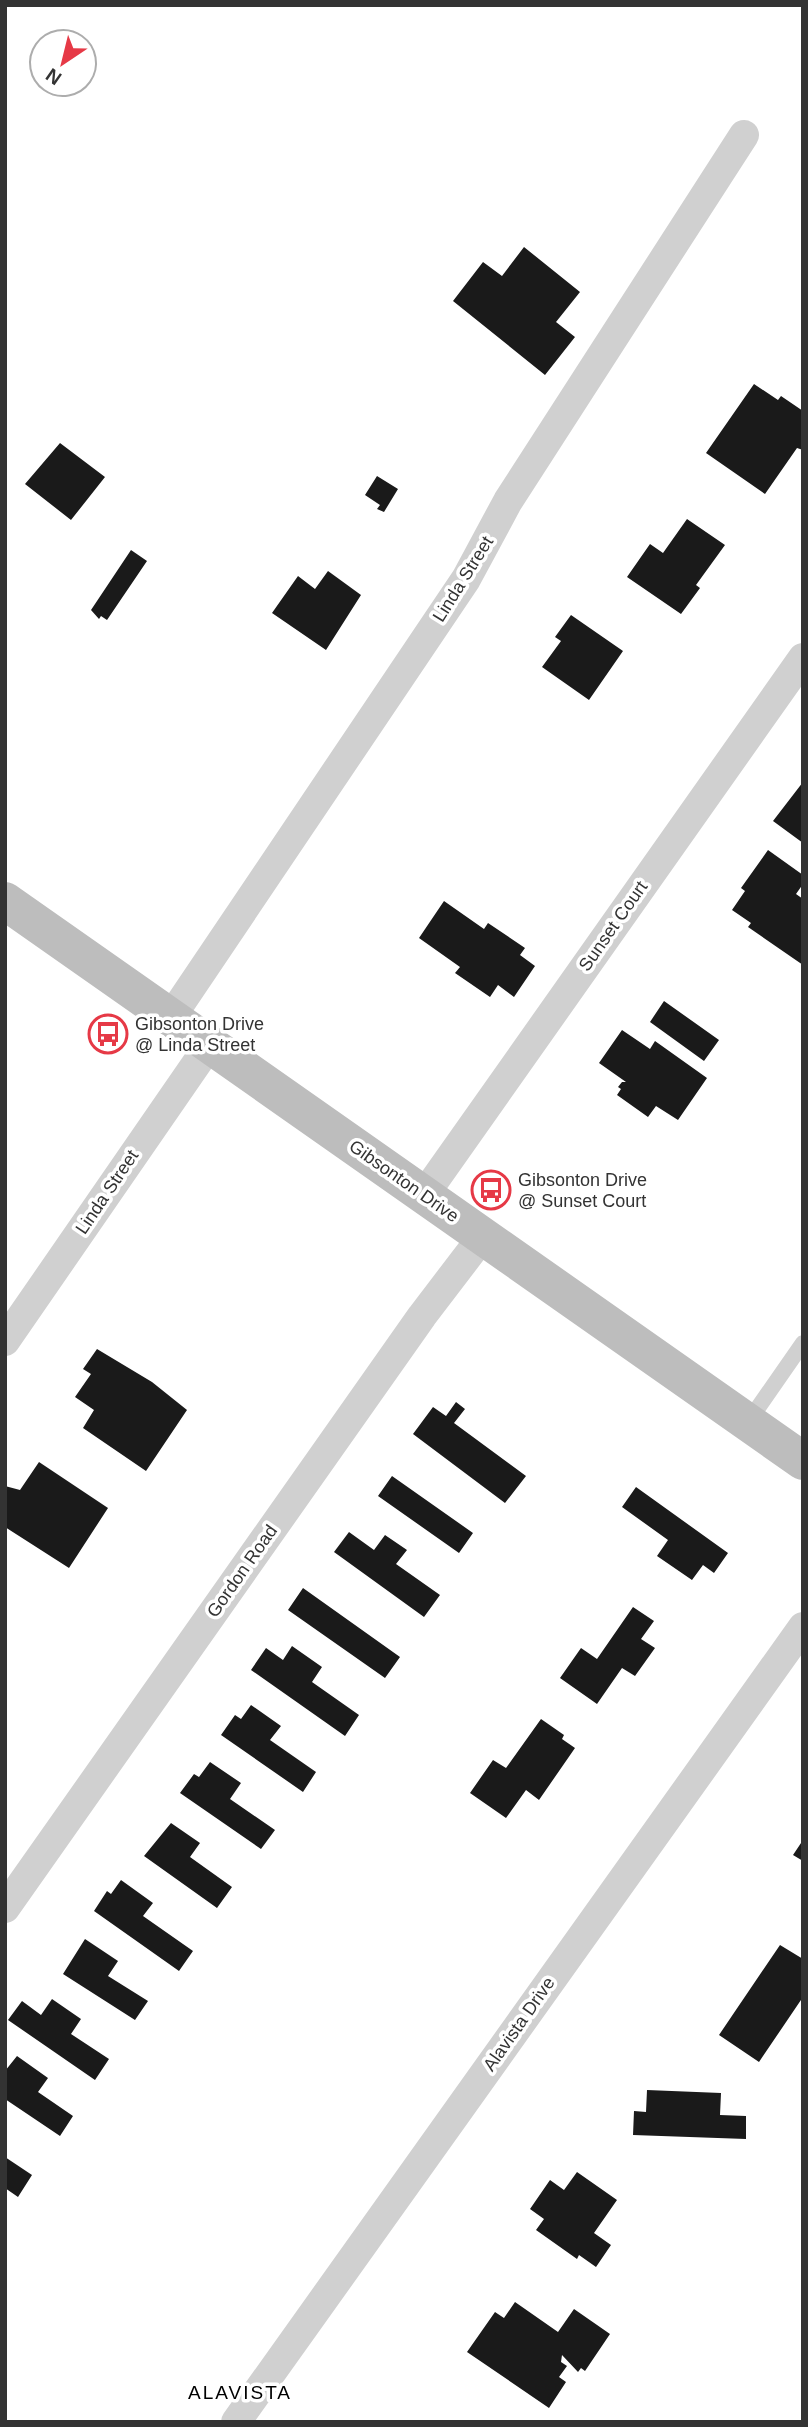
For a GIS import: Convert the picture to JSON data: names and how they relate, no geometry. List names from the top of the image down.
{
  "streets": {
    "main road": ["Gibsonton Drive"],
    "street": [
      "Linda Street",
      "Sunset Court",
      "Gordon Road",
      "Alavista Drive"
    ]
  },
  "crossings": [
    ["Linda Street", "Gibsonton Drive"],
    ["Sunset Court", "Gibsonton Drive"],
    ["Gibsonton Drive", "Gordon Road"]
  ],
  "districts": ["ALAVISTA"],
  "places": {
    "bus stop": ["Gibsonton Drive @ Linda Street", "Gibsonton Drive @ Sunset Court"]
  },
  "north": "bottom left"
}
